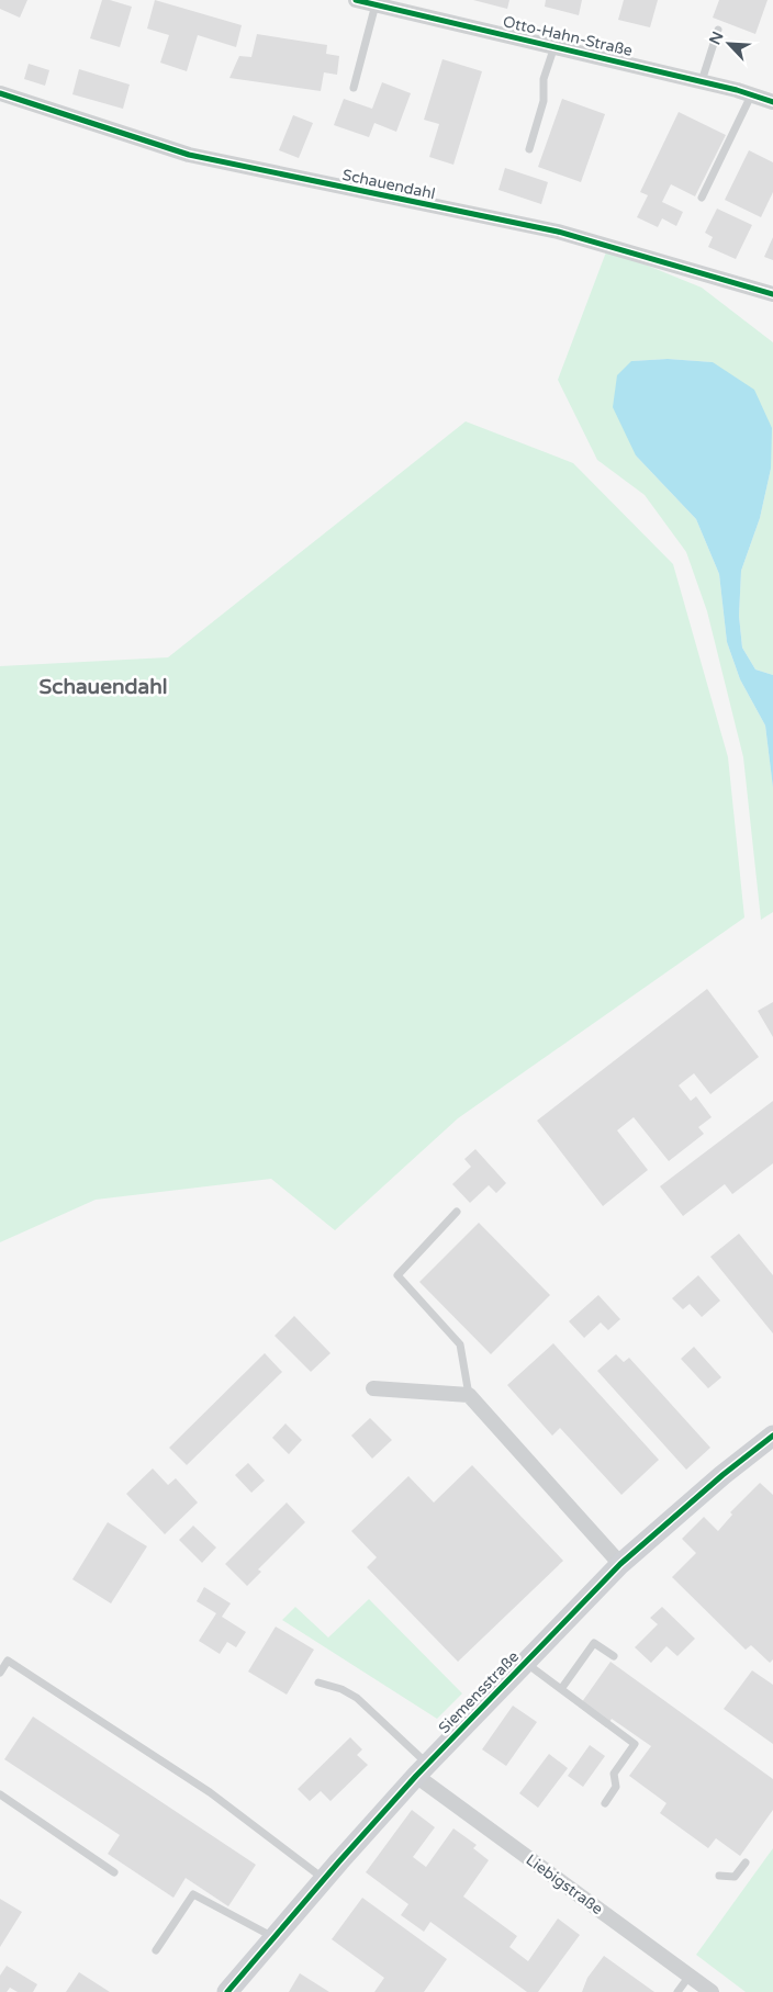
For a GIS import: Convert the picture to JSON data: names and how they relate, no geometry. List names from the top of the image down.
{
  "streets": {
    "street": [
      "Otto-Hahn-Straße",
      "Schauendahl",
      "Siemensstraße",
      "Liebigstraße"
    ]
  },
  "crossings": [
    ["Siemensstraße", "Liebigstraße"]
  ],
  "districts": ["Schauendahl"],
  "north": "top left"
}
